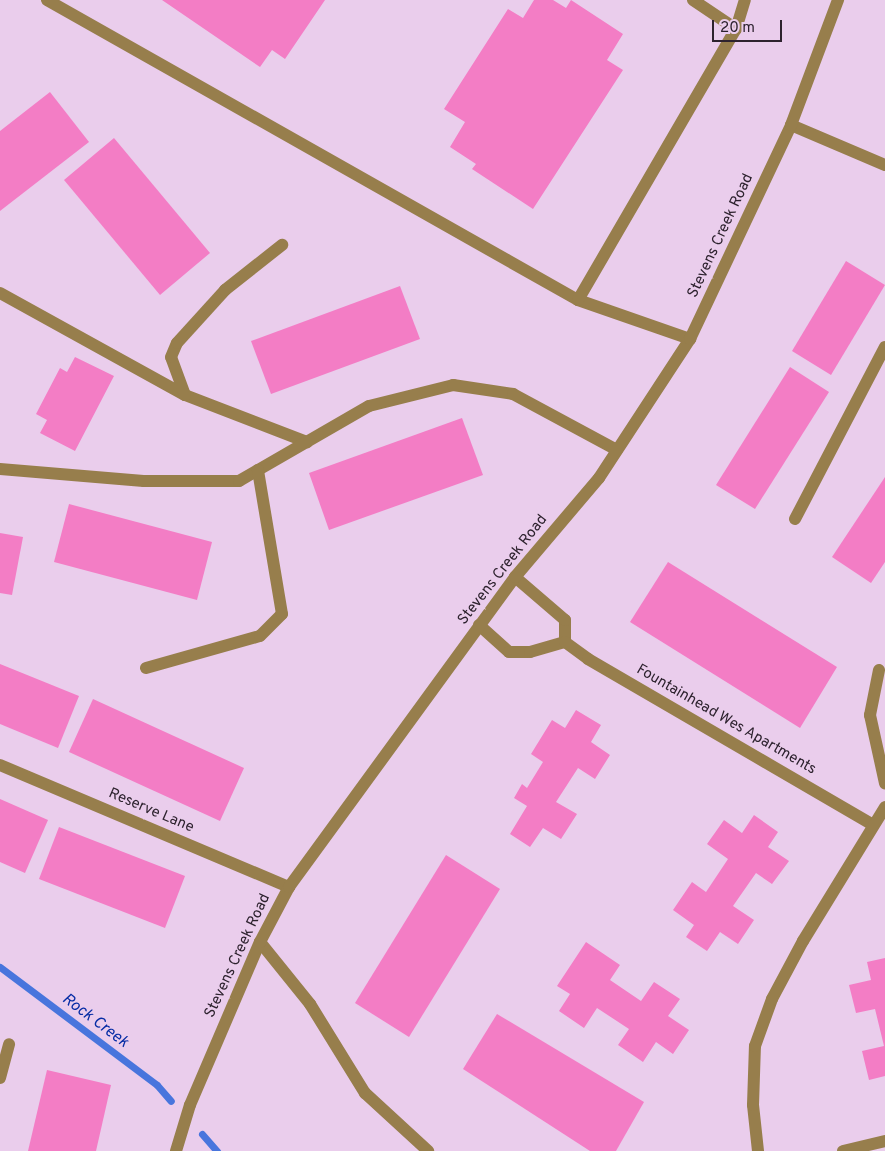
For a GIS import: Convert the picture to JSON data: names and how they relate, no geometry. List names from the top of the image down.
{
  "streets": {
    "street": ["Stevens Creek Road", "Fountainhead Wes Apartments", "Reserve Lane"]
  },
  "crossings": [
    ["Stevens Creek Road", "Reserve Lane"]
  ],
  "water": ["Rock Creek"],
  "scale_bar": "20 m"
}
